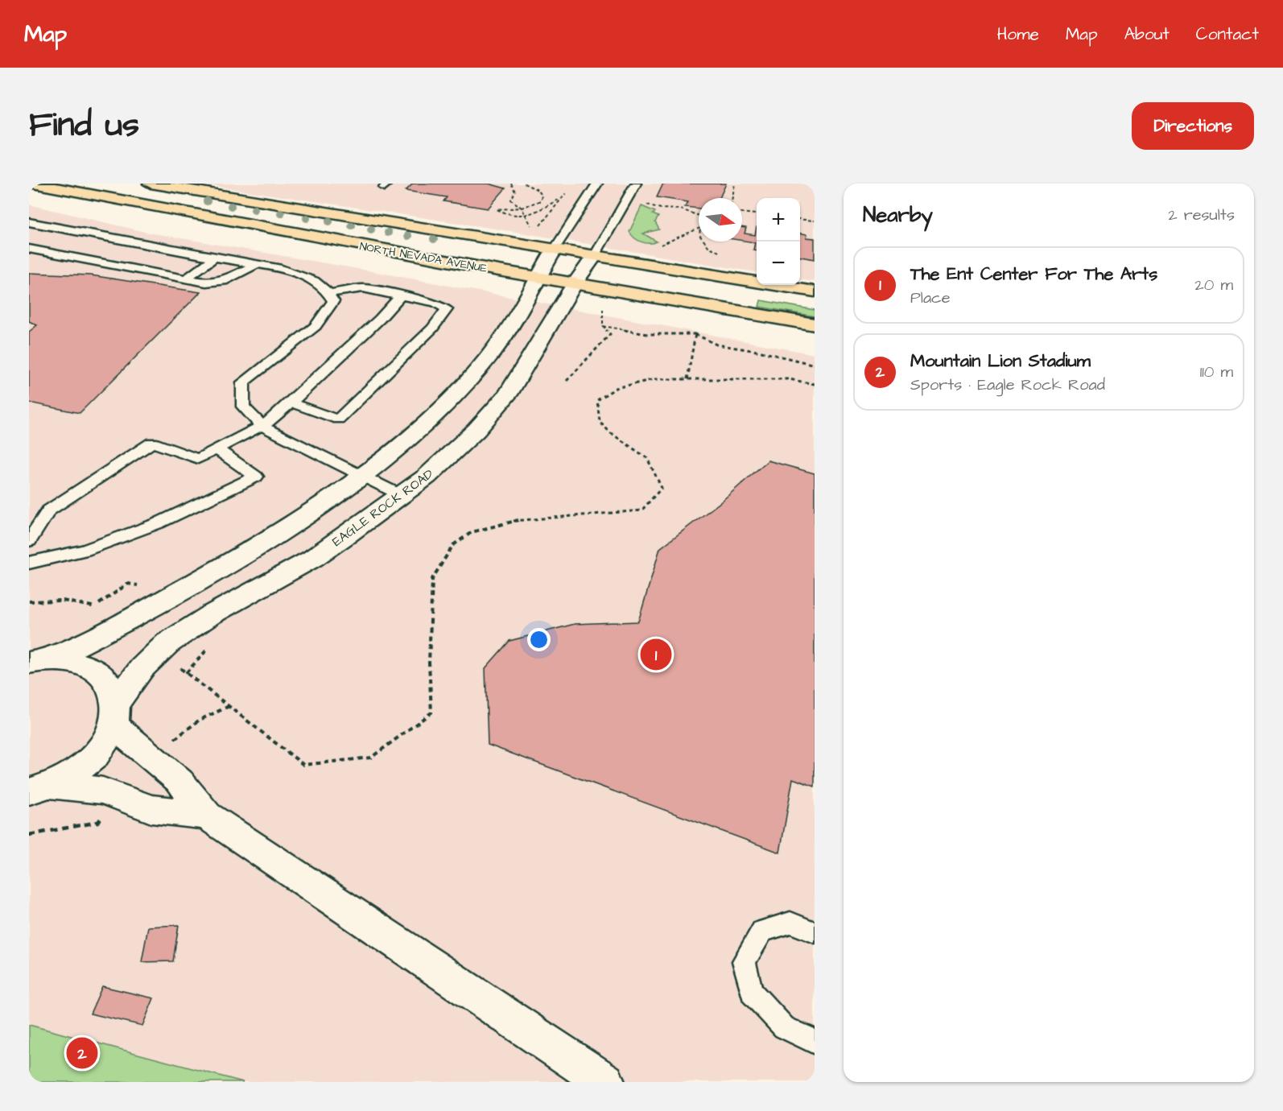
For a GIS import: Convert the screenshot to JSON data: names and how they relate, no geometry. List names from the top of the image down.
{
  "streets": {
    "main road": ["NORTH NEVADA AVENUE"],
    "street": ["EAGLE ROCK ROAD"]
  },
  "crossings": [
    ["NORTH NEVADA AVENUE", "EAGLE ROCK ROAD"]
  ],
  "north": "right",
  "page": {
    "header": "Map",
    "nav": [
      "Home",
      "Map",
      "About",
      "Contact"
    ],
    "title": "Find us",
    "buttons": "Directions",
    "heading": ["Nearby", "2 results"],
    "map_buttons": ["+", "−"],
    "list": [
      {
        "mark": "1",
        "name": "The Ent Center For The Arts",
        "note": "Place",
        "value": "20 m"
      },
      {
        "mark": "2",
        "name": "Mountain Lion Stadium",
        "note": "Sports · Eagle Rock Road",
        "value": "110 m"
      }
    ],
    "pins": ["1", "2"]
  }
}
